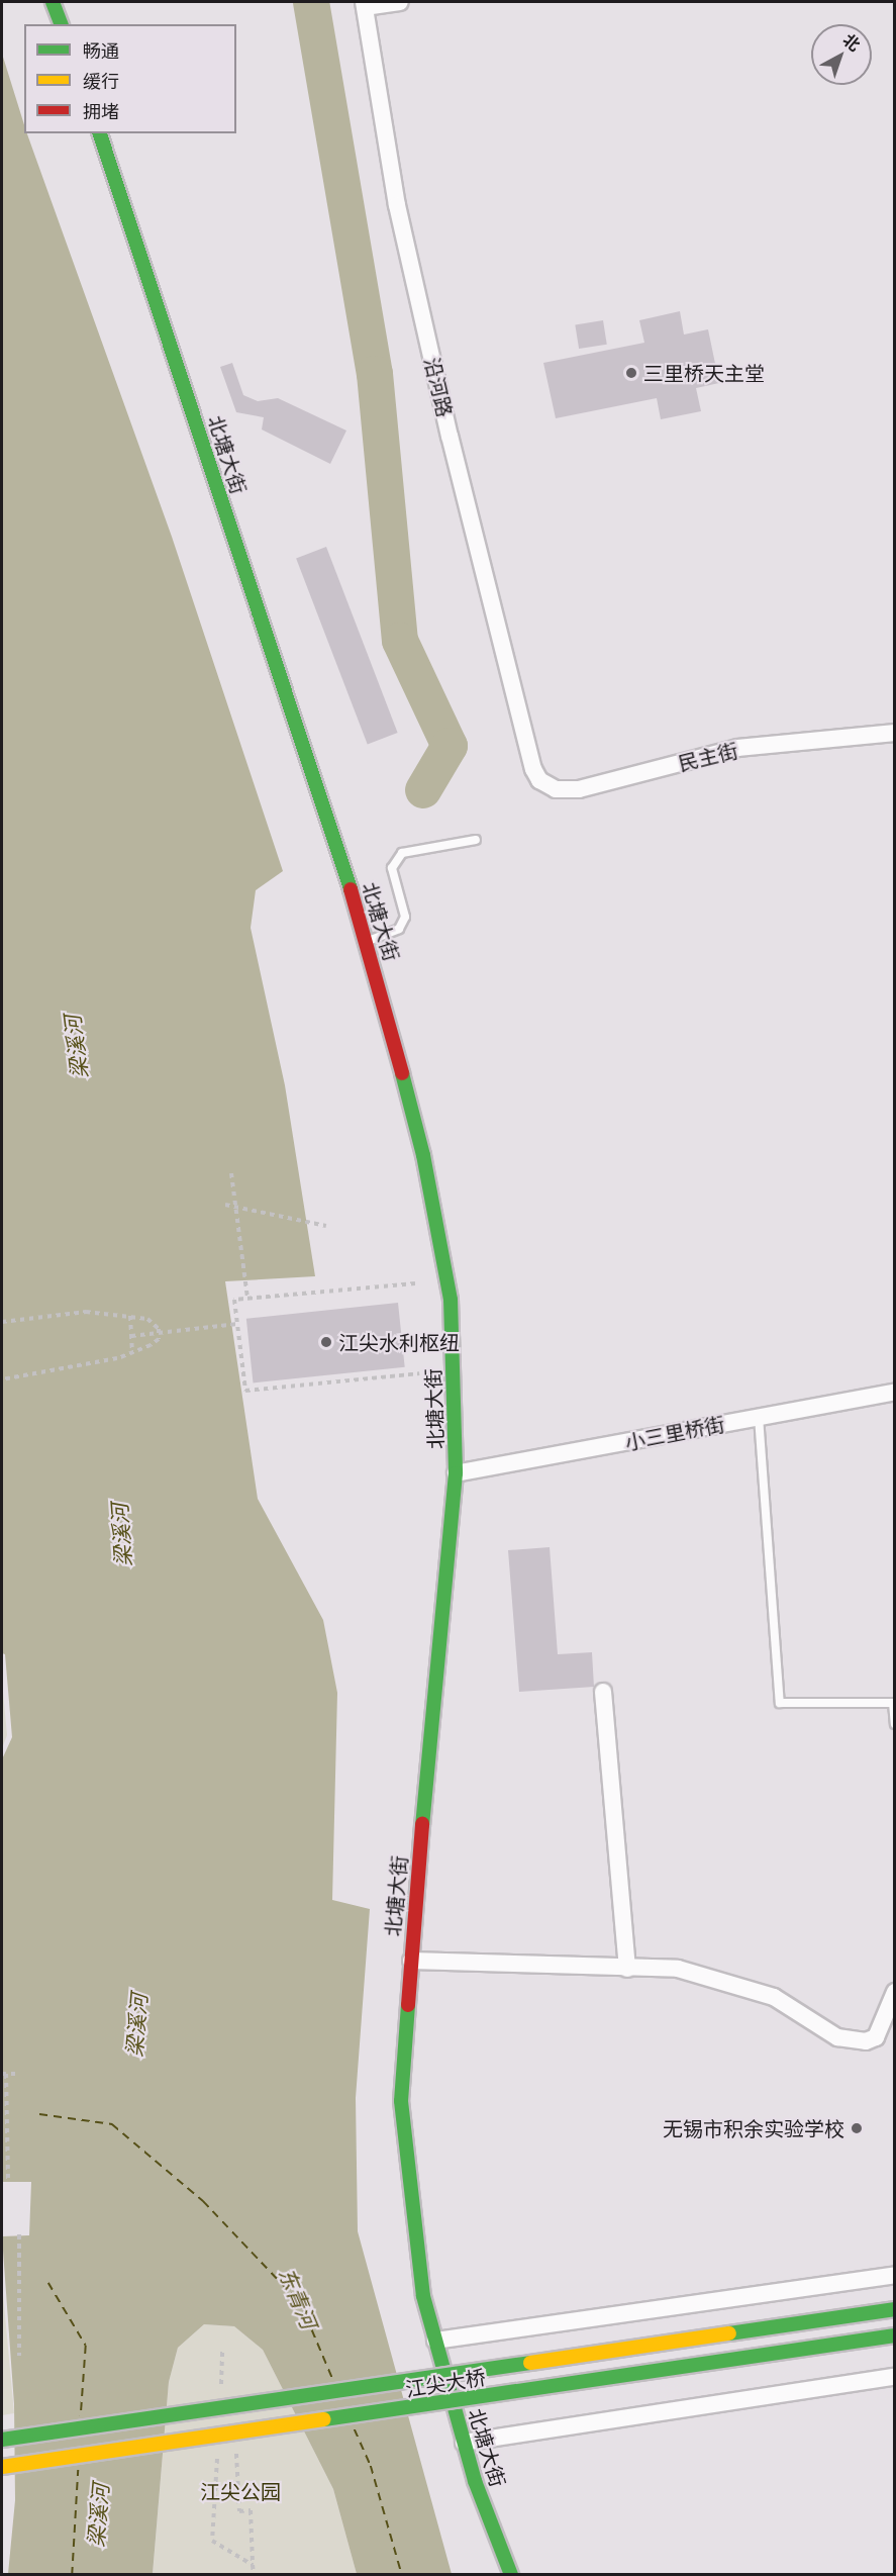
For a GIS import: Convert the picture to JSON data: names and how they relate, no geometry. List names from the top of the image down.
{
  "streets": {
    "main road": ["北塘大街", "江尖大桥"],
    "street": ["沿河路", "民主街", "小三里桥街"]
  },
  "crossings": [
    ["沿河路", "民主街"],
    ["北塘大街", "小三里桥街"]
  ],
  "water": ["梁溪河", "东青河"],
  "parks": ["江尖公园"],
  "places": ["三里桥天主堂", "江尖水利枢纽", "无锡市积余实验学校"],
  "legend": ["畅通", "缓行", "拥堵"],
  "north": "top right"
}
